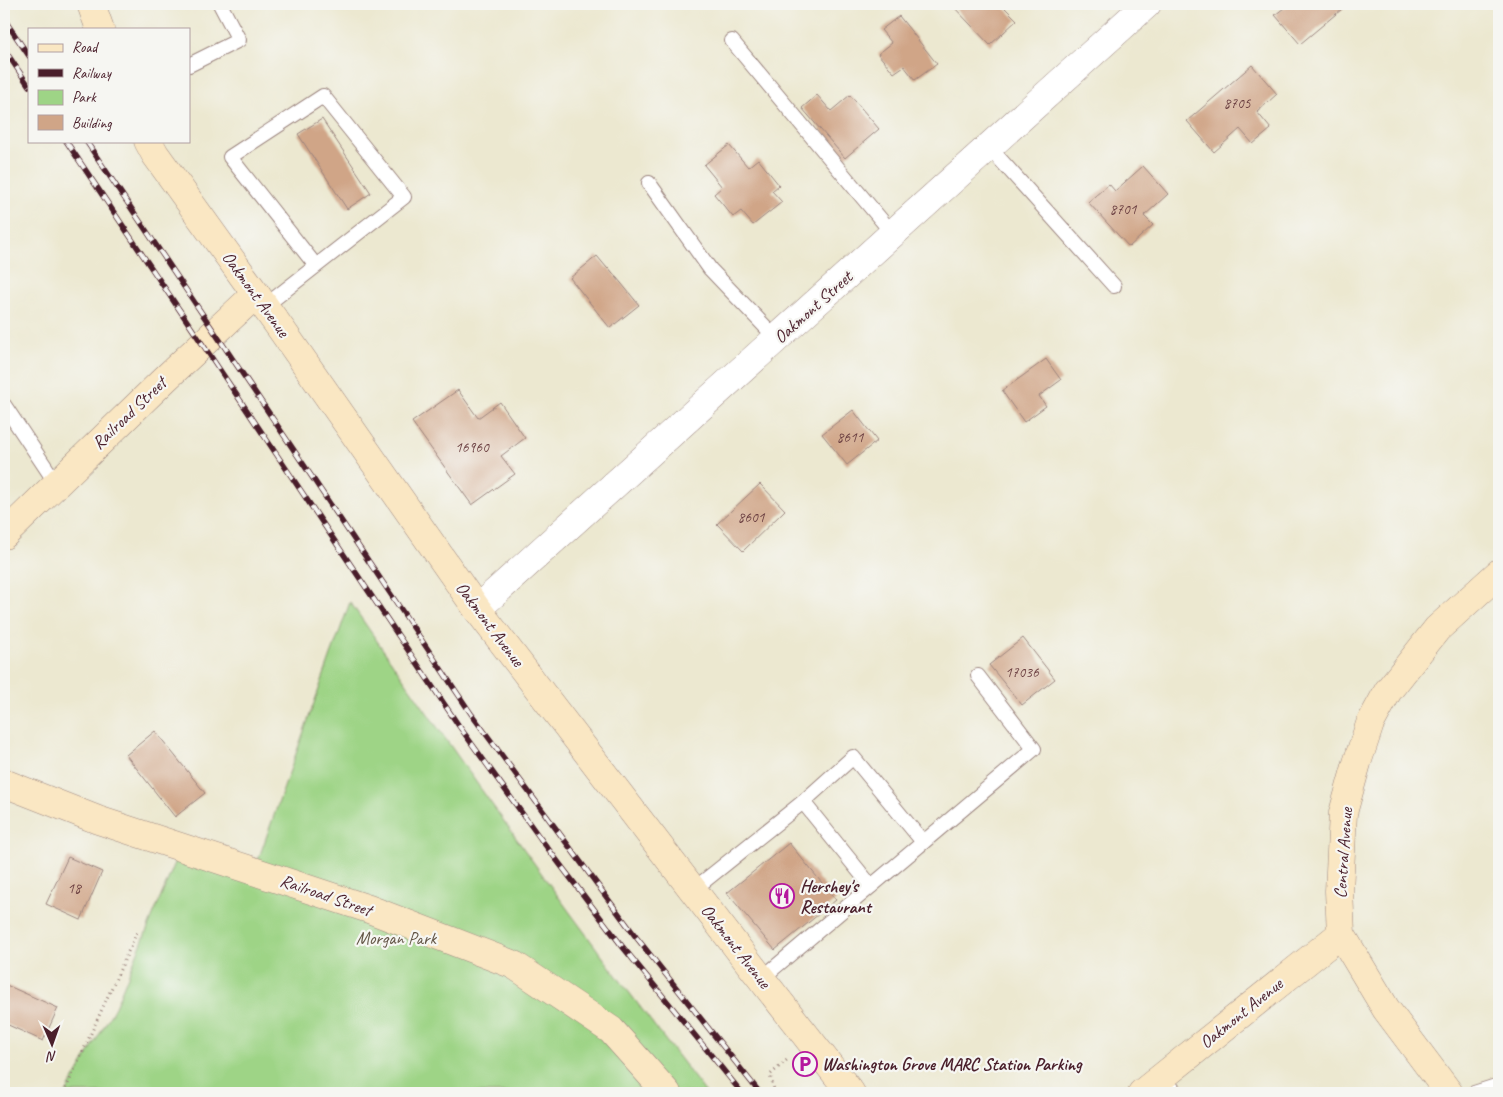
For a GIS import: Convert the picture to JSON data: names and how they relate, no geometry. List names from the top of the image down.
{
  "streets": {
    "street": [
      "Oakmont Avenue",
      "Oakmont Street",
      "Railroad Street",
      "Central Avenue"
    ]
  },
  "crossings": [
    ["Oakmont Avenue", "Oakmont Street"],
    ["Oakmont Avenue", "Railroad Street"],
    ["Oakmont Avenue", "Central Avenue"]
  ],
  "parks": ["Morgan Park"],
  "places": {
    "restaurant": ["Hershey's Restaurant"],
    "parking": ["Washington Grove MARC Station Parking"]
  },
  "house_numbers": [
    "8705",
    "8701",
    "8611",
    "16960",
    "8601",
    "17036",
    "18"
  ],
  "legend": [
    "Road",
    "Railway",
    "Park",
    "Building"
  ],
  "north": "bottom"
}
